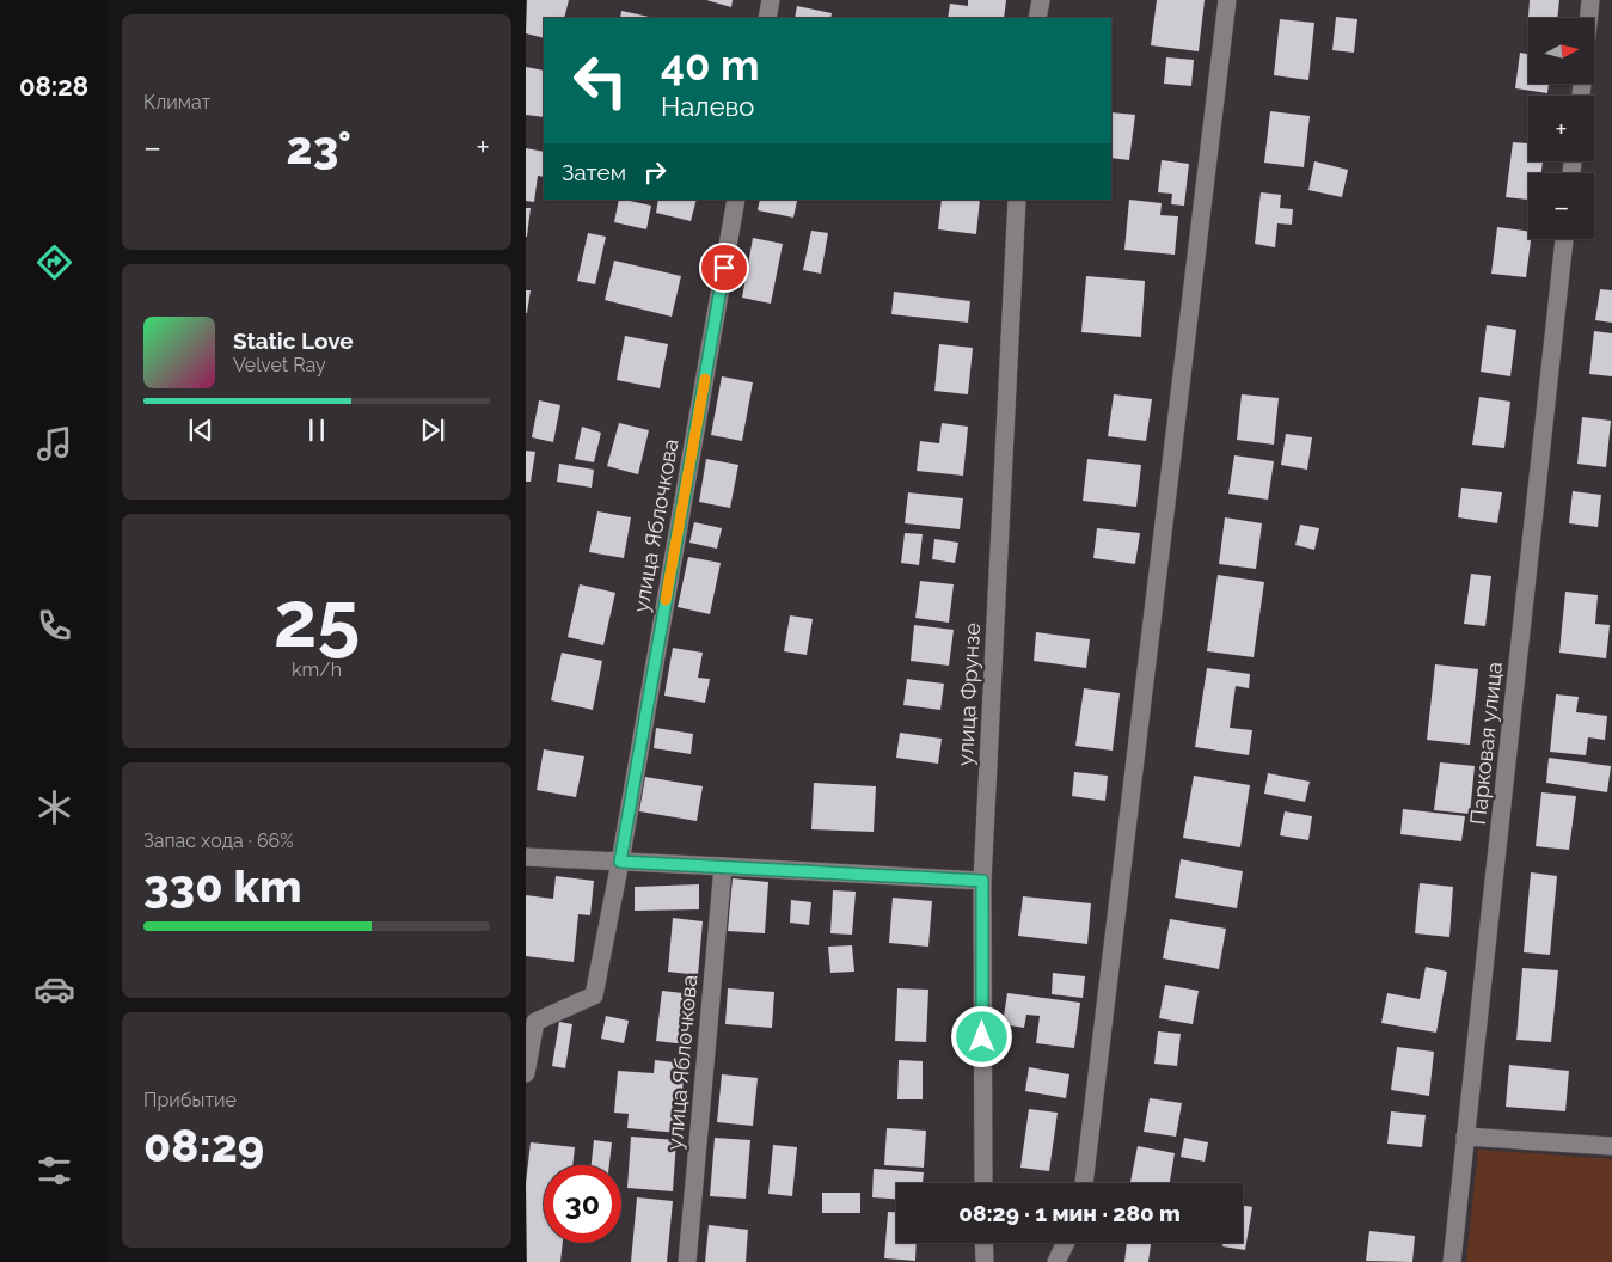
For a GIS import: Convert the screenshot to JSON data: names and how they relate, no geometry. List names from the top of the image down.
{
  "streets": {
    "street": ["улица Яблочкова", "улица Фрунзе", "Парковая улица"]
  },
  "north": "right",
  "page": {
    "tabs": "08:28",
    "tile": [
      "Климат",
      ["25", "km/h"],
      ["Запас хода · 66%", "330 km"],
      ["Прибытие", "08:29"]
    ],
    "map_buttons": ["+", "−"],
    "turn": ["40 m", "Налево"],
    "heat": ["−", "23°", "+"],
    "then": "Затем",
    "song": ["Static Love", "Velvet Ray"],
    "limit": "30",
    "trip": "08:29 · 1 мин · 280 m"
  }
}
